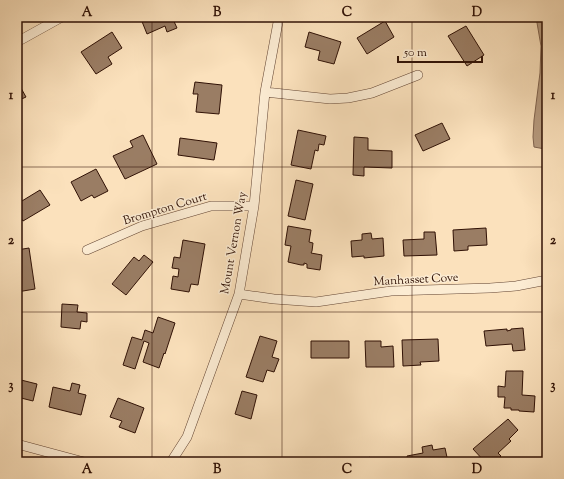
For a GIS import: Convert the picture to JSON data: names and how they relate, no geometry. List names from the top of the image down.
{
  "streets": {
    "street": ["Brompton Court", "Mount Vernon Way", "Manhasset Cove"]
  },
  "crossings": [
    ["Brompton Court", "Mount Vernon Way"],
    ["Mount Vernon Way", "Manhasset Cove"]
  ],
  "scale_bar": "50 m",
  "grid": {
    "columns": [
      "A",
      "B",
      "C",
      "D"
    ],
    "rows": ["1", "2", "3"]
  }
}
